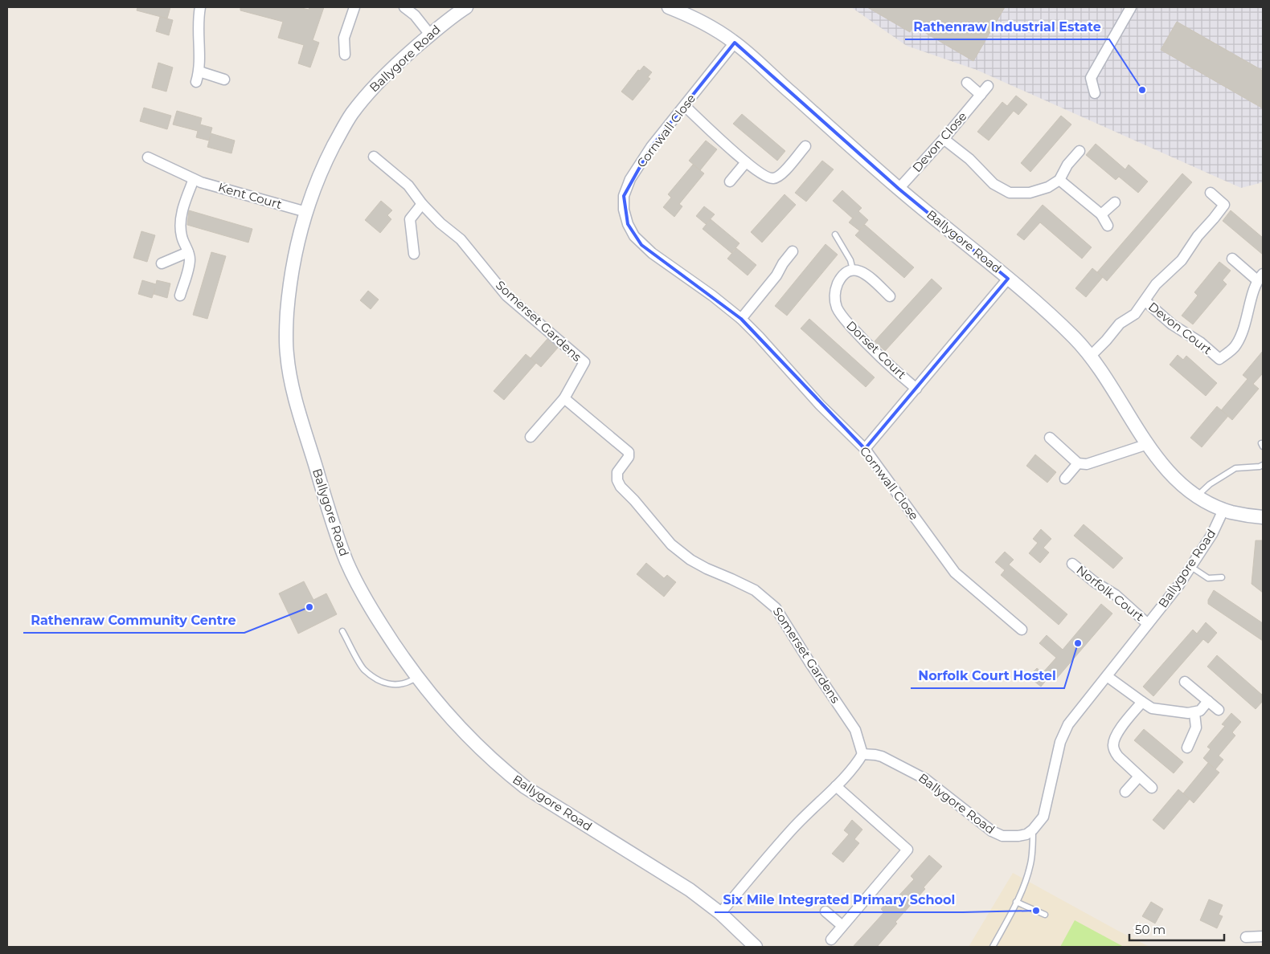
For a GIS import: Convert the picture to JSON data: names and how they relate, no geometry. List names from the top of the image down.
{
  "streets": {
    "street": [
      "Ballygore Road",
      "Cornwall Close",
      "Devon Close",
      "Kent Court",
      "Somerset Gardens",
      "Devon Court",
      "Dorset Court",
      "Norfolk Court"
    ]
  },
  "crossings": [
    ["Ballygore Road", "Cornwall Close"],
    ["Ballygore Road", "Devon Close"],
    ["Ballygore Road", "Kent Court"],
    ["Ballygore Road", "Somerset Gardens"],
    ["Ballygore Road", "Devon Court"],
    ["Ballygore Road", "Norfolk Court"]
  ],
  "places": [
    "Rathenraw Industrial Estate",
    "Rathenraw Community Centre",
    "Norfolk Court Hostel",
    "Six Mile Integrated Primary School"
  ],
  "scale_bar": "50 m"
}
